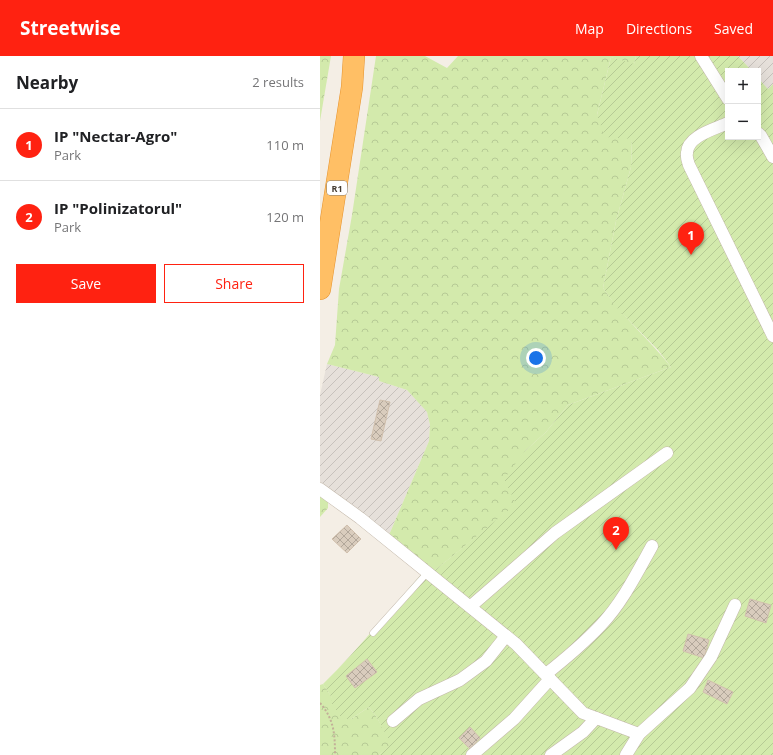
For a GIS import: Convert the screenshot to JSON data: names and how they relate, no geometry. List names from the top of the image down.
{
  "streets": {
    "highway": ["R1"]
  },
  "page": {
    "header": "Streetwise",
    "nav": ["Map", "Directions", "Saved"],
    "heading": ["Nearby", "2 results"],
    "map_buttons": ["+", "−"],
    "list": [
      {
        "mark": "1",
        "name": "IP \"Nectar-Agro\"",
        "note": "Park",
        "value": "110 m"
      },
      {
        "mark": "2",
        "name": "IP \"Polinizatorul\"",
        "note": "Park",
        "value": "120 m"
      }
    ],
    "pins": ["1", "2"],
    "buttons": ["Save", "Share"]
  }
}
